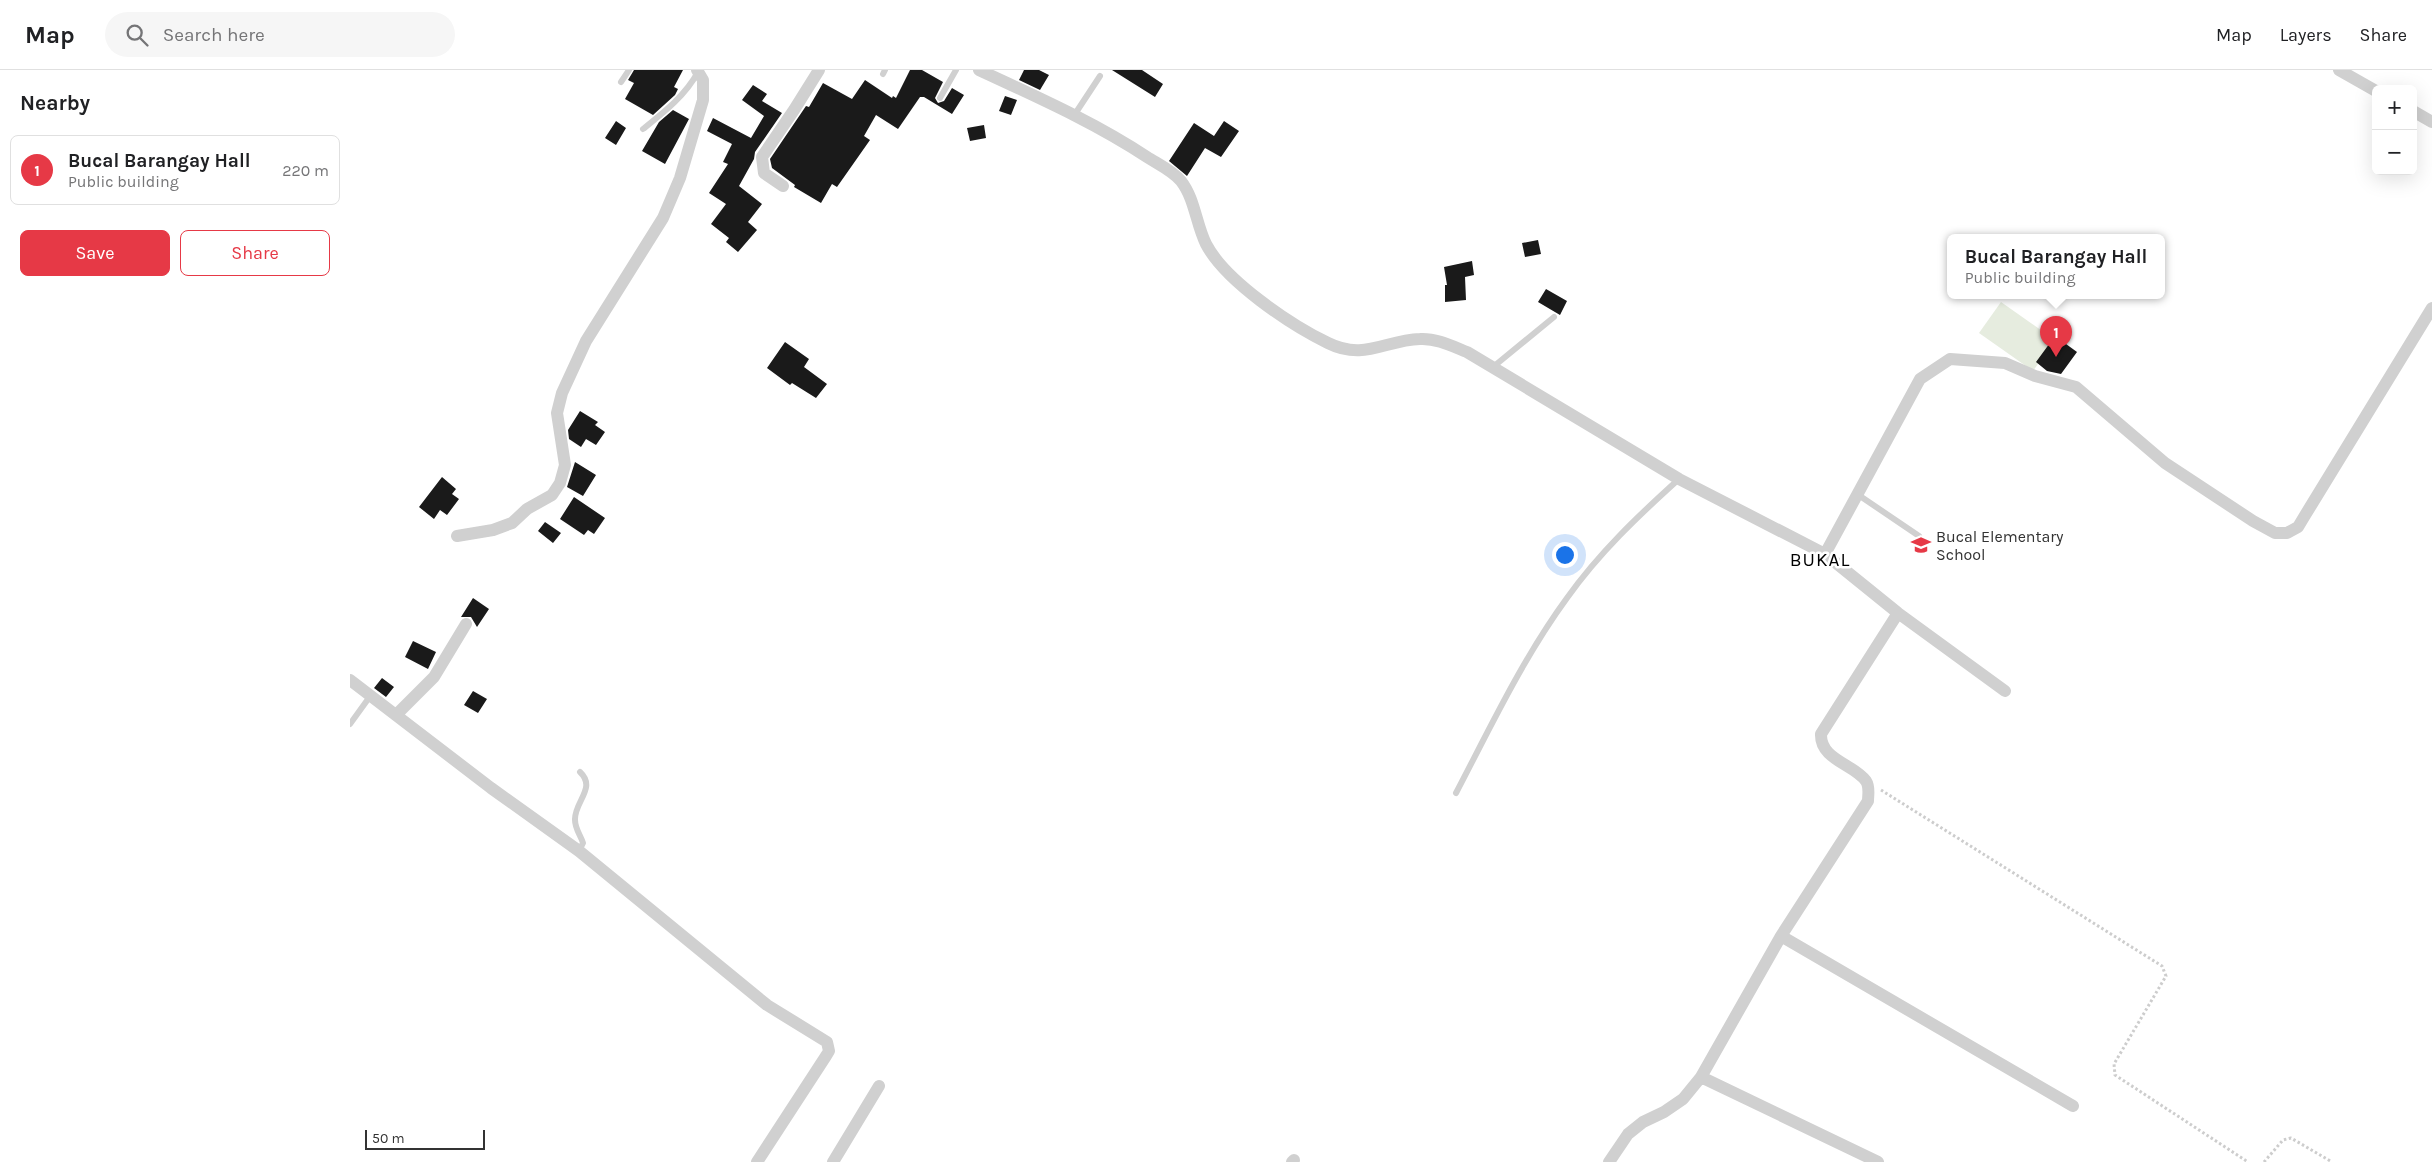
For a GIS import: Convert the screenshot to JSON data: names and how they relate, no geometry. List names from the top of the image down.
{
  "districts": ["BUKAL"],
  "places": {
    "school or university": ["Bucal Elementary School"]
  },
  "scale_bar": "50 m",
  "page": {
    "header": "Map",
    "search": "Search here",
    "nav": ["Map", "Layers", "Share"],
    "heading": "Nearby",
    "map_buttons": ["+", "−"],
    "list": [
      {
        "mark": "1",
        "name": "Bucal Barangay Hall",
        "note": "Public building",
        "value": "220 m"
      }
    ],
    "buttons": ["Save", "Share"],
    "popup": ["Bucal Barangay Hall", "Public building"],
    "pins": "1",
    "scale": "50 m"
  }
}
